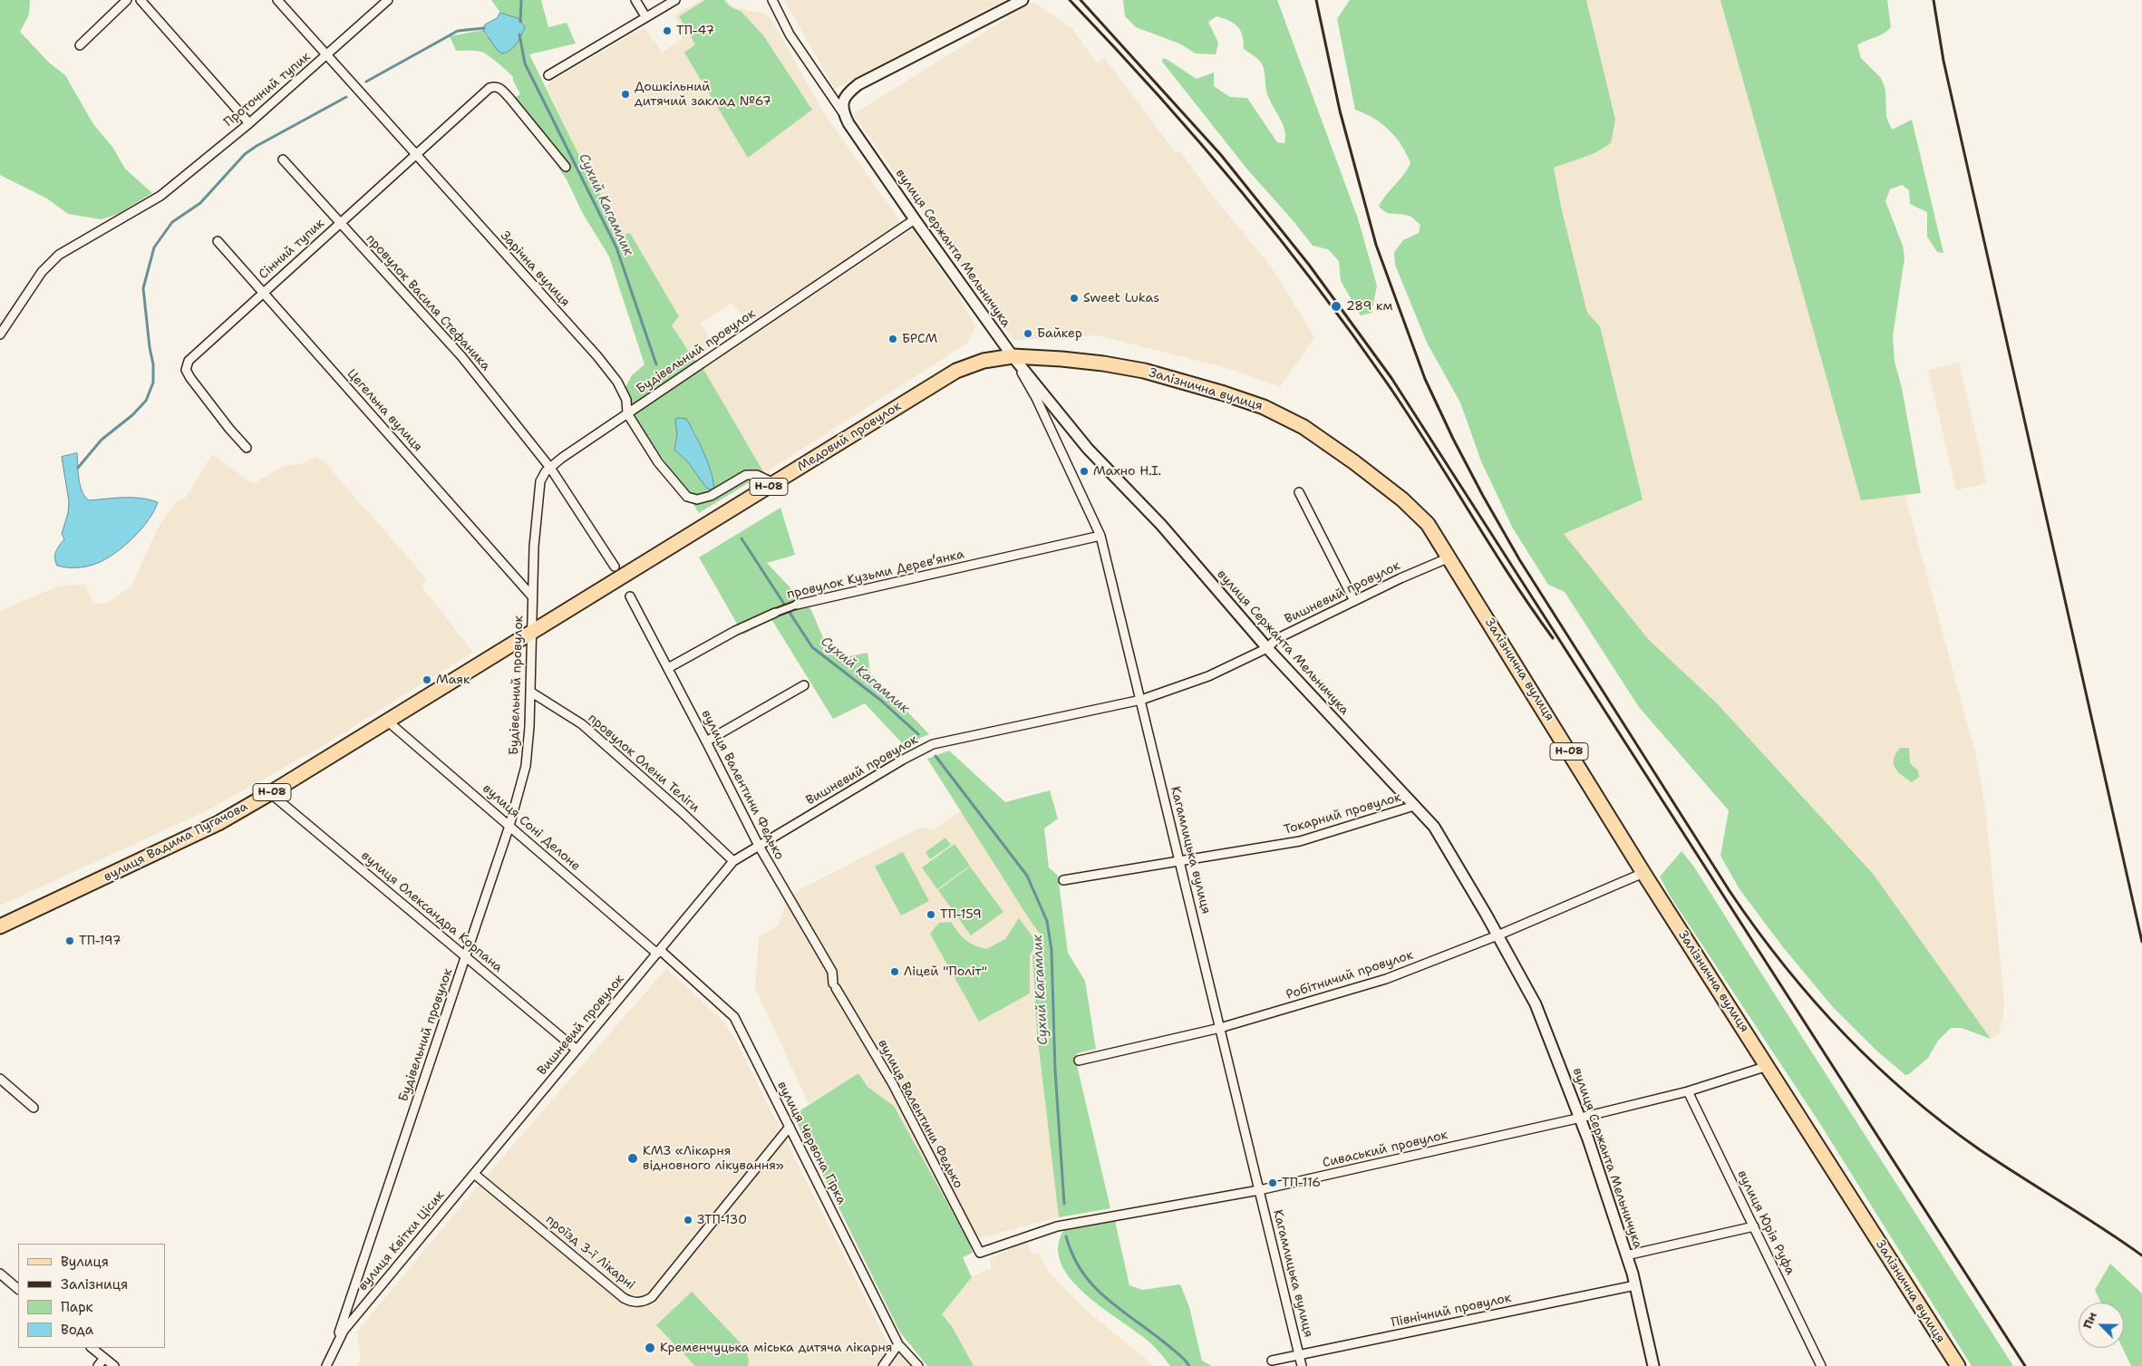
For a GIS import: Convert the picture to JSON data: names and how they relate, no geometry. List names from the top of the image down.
{
  "streets": {
    "main road": [
      "Залізнична вулиця",
      "Медовий провулок",
      "Н-08",
      "вулиця Вадима Пугачова"
    ],
    "street": [
      "Проточний тупик",
      "вулиця Сержанта Мельничука",
      "Сінний тупик",
      "Зарічна вулиця",
      "провулок Василя Стефаника",
      "Будівельний провулок",
      "Цегельна вулиця",
      "провулок Кузьми Деревʼянка",
      "Вишневий провулок",
      "провулок Олени Теліги",
      "вулиця Валентини Федько",
      "Токарний провулок",
      "вулиця Соні Делоне",
      "Кагамлицька вулиця",
      "вулиця Олександра Корпана",
      "Робітничий провулок",
      "вулиця Червона Гірка",
      "Сиваський провулок",
      "вулиця Юрія Руфа",
      "вулиця Квітки Цісик",
      "проїзд 3-ї Лікарні",
      "Північний провулок"
    ]
  },
  "crossings": [
    ["Проточний тупик", "Зарічна вулиця"],
    ["вулиця Сержанта Мельничука", "Будівельний провулок"],
    ["вулиця Сержанта Мельничука", "Залізнична вулиця"],
    ["вулиця Сержанта Мельничука", "Медовий провулок"],
    ["вулиця Сержанта Мельничука", "Вишневий провулок"],
    ["вулиця Сержанта Мельничука", "Токарний провулок"],
    ["вулиця Сержанта Мельничука", "Кагамлицька вулиця"],
    ["вулиця Сержанта Мельничука", "Робітничий провулок"],
    ["вулиця Сержанта Мельничука", "Сиваський провулок"],
    ["вулиця Сержанта Мельничука", "Північний провулок"],
    ["Сінний тупик", "Зарічна вулиця"],
    ["Сінний тупик", "провулок Василя Стефаника"],
    ["Сінний тупик", "Цегельна вулиця"],
    ["Зарічна вулиця", "Будівельний провулок"],
    ["Зарічна вулиця", "Медовий провулок"],
    ["провулок Василя Стефаника", "Будівельний провулок"],
    ["Будівельний провулок", "Цегельна вулиця"],
    ["Будівельний провулок", "Медовий провулок"],
    ["Будівельний провулок", "провулок Олени Теліги"],
    ["Будівельний провулок", "вулиця Соні Делоне"],
    ["Будівельний провулок", "вулиця Вадима Пугачова"],
    ["Будівельний провулок", "вулиця Олександра Корпана"],
    ["Будівельний провулок", "вулиця Квітки Цісик"],
    ["Залізнична вулиця", "Медовий провулок"],
    ["Залізнична вулиця", "Вишневий провулок"],
    ["Залізнична вулиця", "Кагамлицька вулиця"],
    ["Залізнична вулиця", "Робітничий провулок"],
    ["Залізнична вулиця", "Сиваський провулок"],
    ["Медовий провулок", "вулиця Вадима Пугачова"],
    ["Медовий провулок", "Кагамлицька вулиця"],
    ["провулок Кузьми Деревʼянка", "вулиця Валентини Федько"],
    ["провулок Кузьми Деревʼянка", "Кагамлицька вулиця"],
    ["Вишневий провулок", "провулок Олени Теліги"],
    ["Вишневий провулок", "вулиця Валентини Федько"],
    ["Вишневий провулок", "вулиця Соні Делоне"],
    ["Вишневий провулок", "Кагамлицька вулиця"],
    ["Вишневий провулок", "вулиця Олександра Корпана"],
    ["Вишневий провулок", "вулиця Червона Гірка"],
    ["Вишневий провулок", "вулиця Квітки Цісик"],
    ["вулиця Валентини Федько", "Сиваський провулок"],
    ["Токарний провулок", "Кагамлицька вулиця"],
    ["вулиця Соні Делоне", "вулиця Вадима Пугачова"],
    ["вулиця Соні Делоне", "вулиця Червона Гірка"],
    ["вулиця Вадима Пугачова", "вулиця Олександра Корпана"],
    ["Кагамлицька вулиця", "Робітничий провулок"],
    ["Кагамлицька вулиця", "Сиваський провулок"],
    ["Кагамлицька вулиця", "Північний провулок"],
    ["вулиця Червона Гірка", "проїзд 3-ї Лікарні"],
    ["Сиваський провулок", "вулиця Юрія Руфа"],
    ["вулиця Квітки Цісик", "проїзд 3-ї Лікарні"]
  ],
  "water": ["Сухий Кагамлик"],
  "places": [
    "ТП-47",
    "Дошкільний дитячий заклад №67",
    "Sweet Lukas",
    "289 км",
    "Байкер",
    "БРСМ",
    "Махно Н.І.",
    "Маяк",
    "ТП-159",
    "ТП-197",
    "Ліцей \"Політ\"",
    "КМЗ «Лікарня відновного лікування»",
    "ТП-116",
    "ЗТП-130",
    "Кременчуцька міська дитяча лікарня"
  ],
  "legend": [
    "Вулиця",
    "Залізниця",
    "Парк",
    "Вода"
  ],
  "north": "top left"
}
